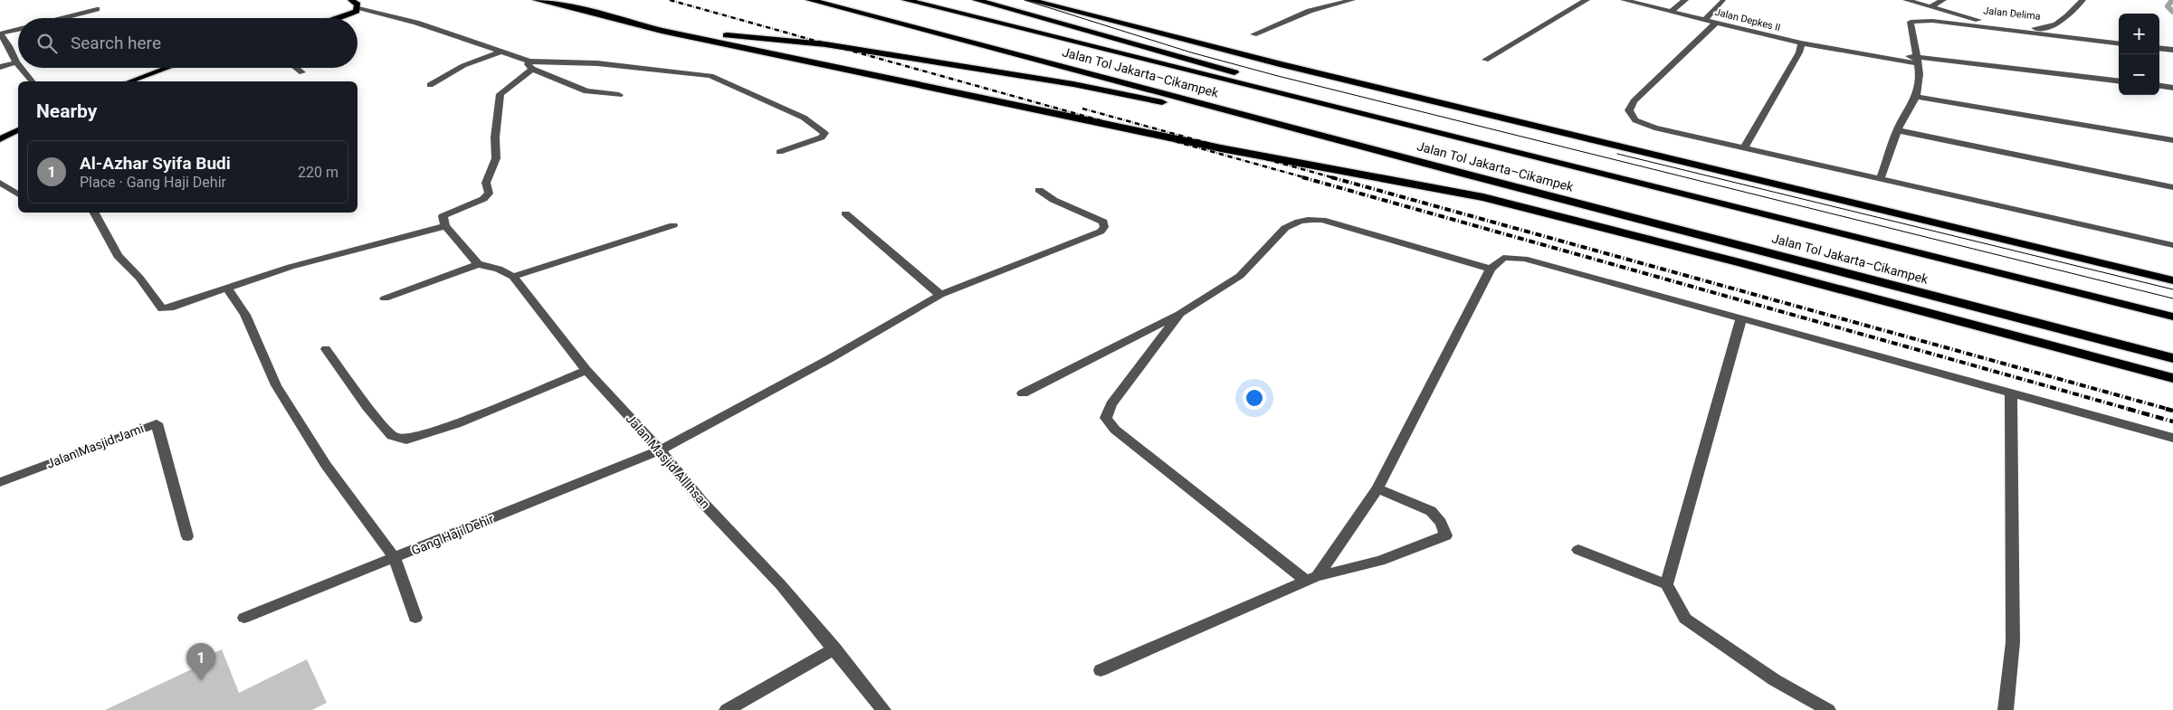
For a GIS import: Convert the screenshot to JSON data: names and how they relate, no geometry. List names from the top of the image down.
{
  "streets": {
    "highway": ["Jalan Tol Jakarta–Cikampek"],
    "street": [
      "Jalan Delima",
      "Jalan Depkes II",
      "Jalan Masjid Jami",
      "Jalan Masjid Al Ihsan",
      "Gang Haji Dehir"
    ]
  },
  "crossings": [
    ["Jalan Masjid Al Ihsan", "Gang Haji Dehir"]
  ],
  "page": {
    "map_buttons": ["+", "−"],
    "search": "Search here",
    "heading": "Nearby",
    "list": [
      {
        "mark": "1",
        "name": "Al-Azhar Syifa Budi",
        "note": "Place · Gang Haji Dehir",
        "value": "220 m"
      }
    ],
    "pins": "1"
  }
}
